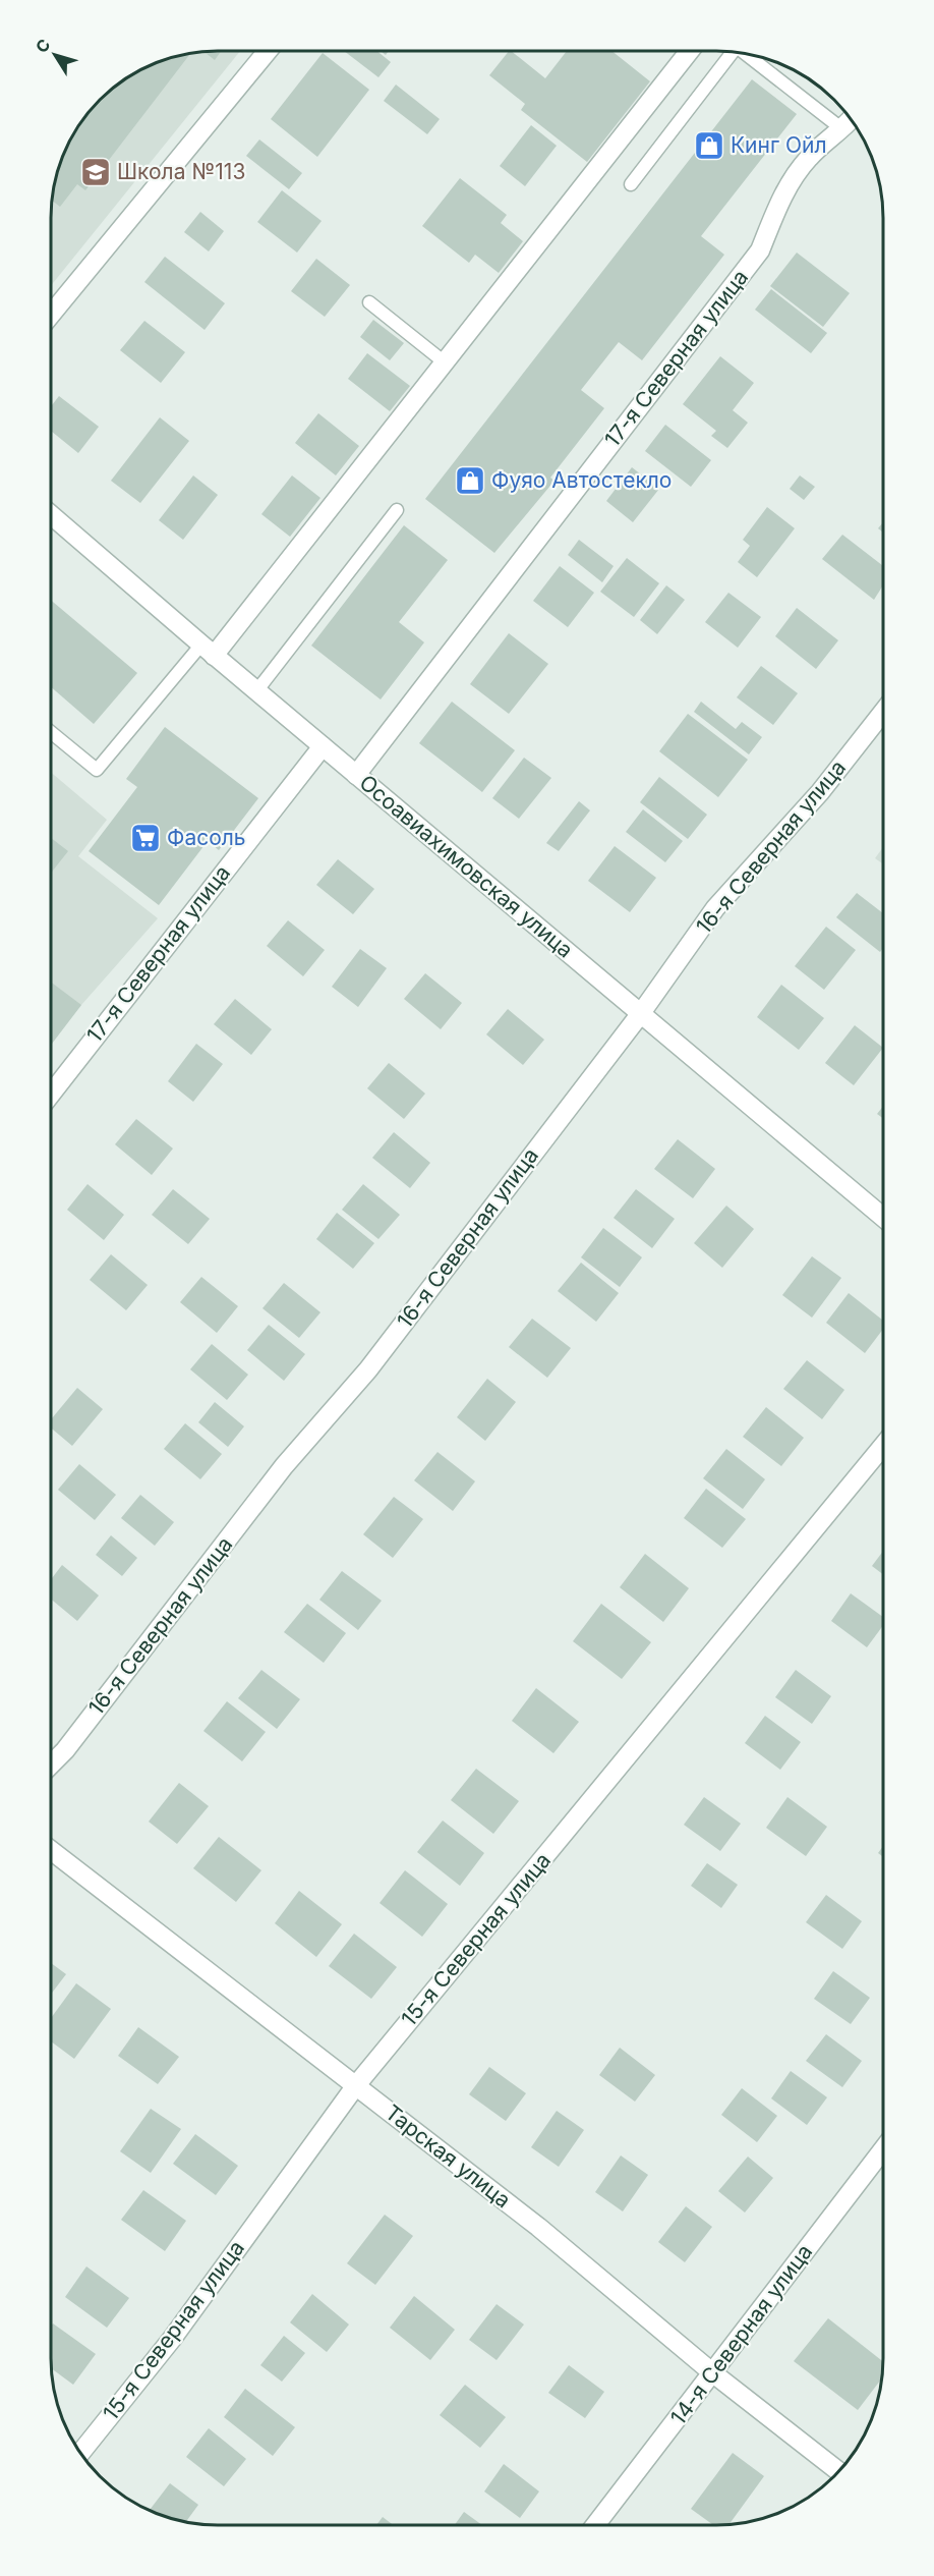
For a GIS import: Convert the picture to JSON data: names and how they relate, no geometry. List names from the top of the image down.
{
  "streets": {
    "street": [
      "17-я Северная улица",
      "16-я Северная улица",
      "Осоавиахимовская улица",
      "15-я Северная улица",
      "Тарская улица",
      "14-я Северная улица"
    ]
  },
  "crossings": [
    ["17-я Северная улица", "Осоавиахимовская улица"],
    ["16-я Северная улица", "Осоавиахимовская улица"],
    ["15-я Северная улица", "Тарская улица"],
    ["Тарская улица", "14-я Северная улица"]
  ],
  "places": {
    "shop": ["Кинг Ойл", "Фуяо Автостекло"],
    "school or university": ["Школа №113"],
    "supermarket": ["Фасоль"]
  },
  "north": "top left"
}
